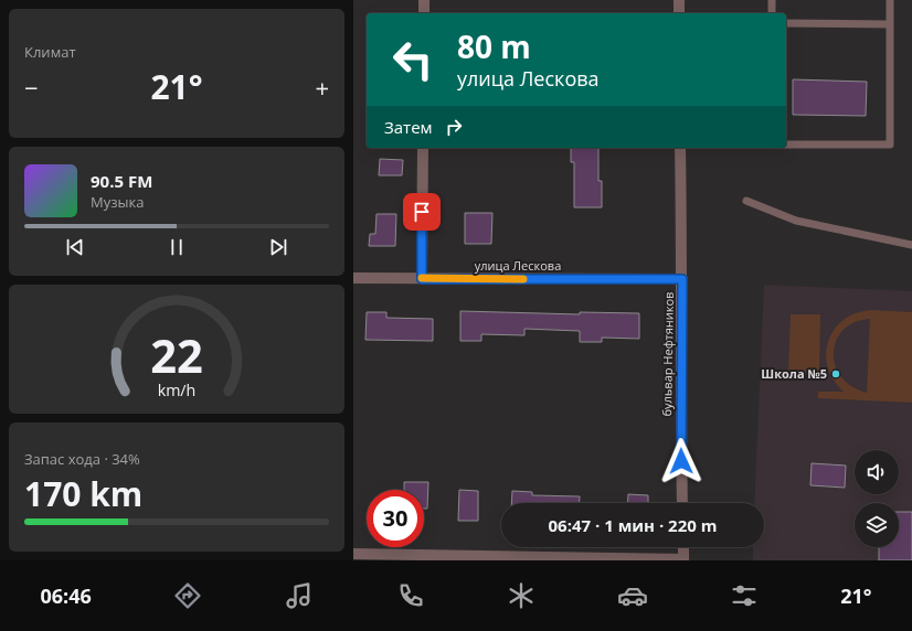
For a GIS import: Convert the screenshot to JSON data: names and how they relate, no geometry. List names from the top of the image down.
{
  "streets": {
    "street": ["улица Лескова", "бульвар Нефтяников"]
  },
  "crossings": [
    ["улица Лескова", "бульвар Нефтяников"]
  ],
  "places": ["Школа №5"],
  "page": {
    "tile": [
      "Климат",
      ["Запас хода · 34%", "170 km"]
    ],
    "turn": ["80 m", "улица Лескова"],
    "heat": ["−", "21°", "+"],
    "then": "Затем",
    "song": ["90.5 FM", "Музыка"],
    "limit": "30",
    "trip": "06:47 · 1 мин · 220 m",
    "tabs": ["06:46", "21°"],
    "gauge": ["22", "km/h"]
  }
}
